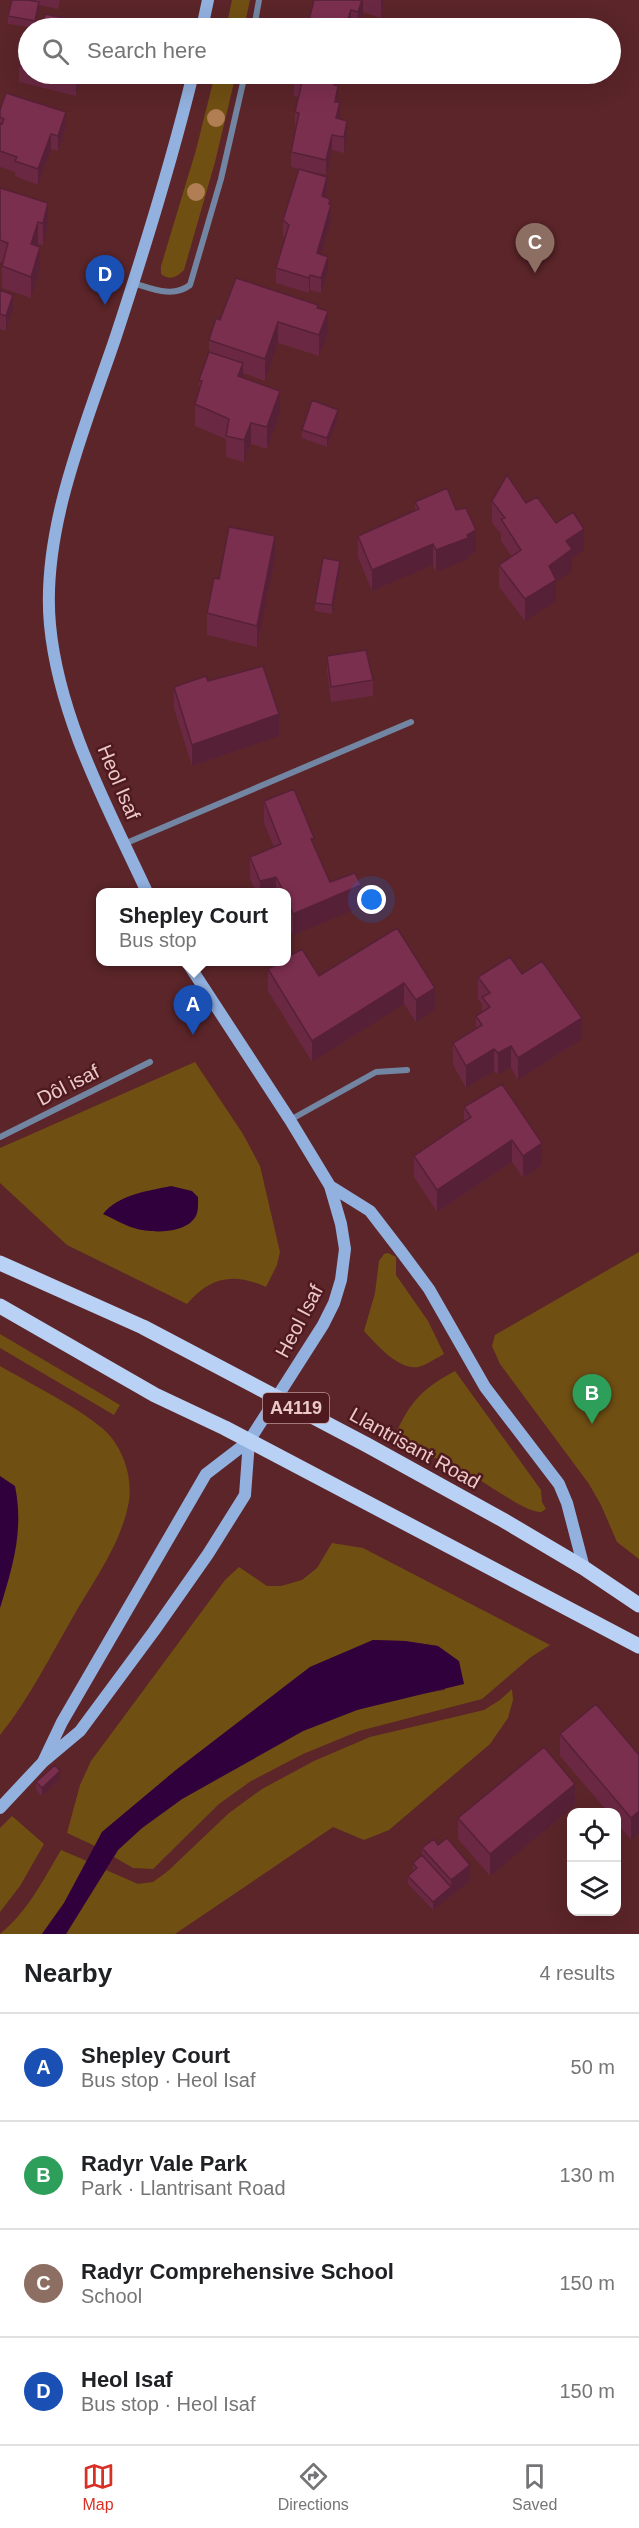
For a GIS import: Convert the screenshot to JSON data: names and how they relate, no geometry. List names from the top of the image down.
{
  "streets": {
    "main road": ["Heol Isaf", "A4119", "Llantrisant Road"],
    "street": ["Dôl isaf"]
  },
  "crossings": [
    ["Heol Isaf", "A4119"],
    ["Heol Isaf", "Llantrisant Road"]
  ],
  "page": {
    "search": "Search here",
    "pins": [
      "C",
      "D",
      "A",
      "B"
    ],
    "popup": ["Shepley Court", "Bus stop"],
    "heading": ["Nearby", "4 results"],
    "list": [
      {
        "mark": "A",
        "name": "Shepley Court",
        "note": "Bus stop · Heol Isaf",
        "value": "50 m"
      },
      {
        "mark": "B",
        "name": "Radyr Vale Park",
        "note": "Park · Llantrisant Road",
        "value": "130 m"
      },
      {
        "mark": "C",
        "name": "Radyr Comprehensive School",
        "note": "School",
        "value": "150 m"
      },
      {
        "mark": "D",
        "name": "Heol Isaf",
        "note": "Bus stop · Heol Isaf",
        "value": "150 m"
      }
    ],
    "nav": ["Map", "Directions", "Saved"]
  }
}
